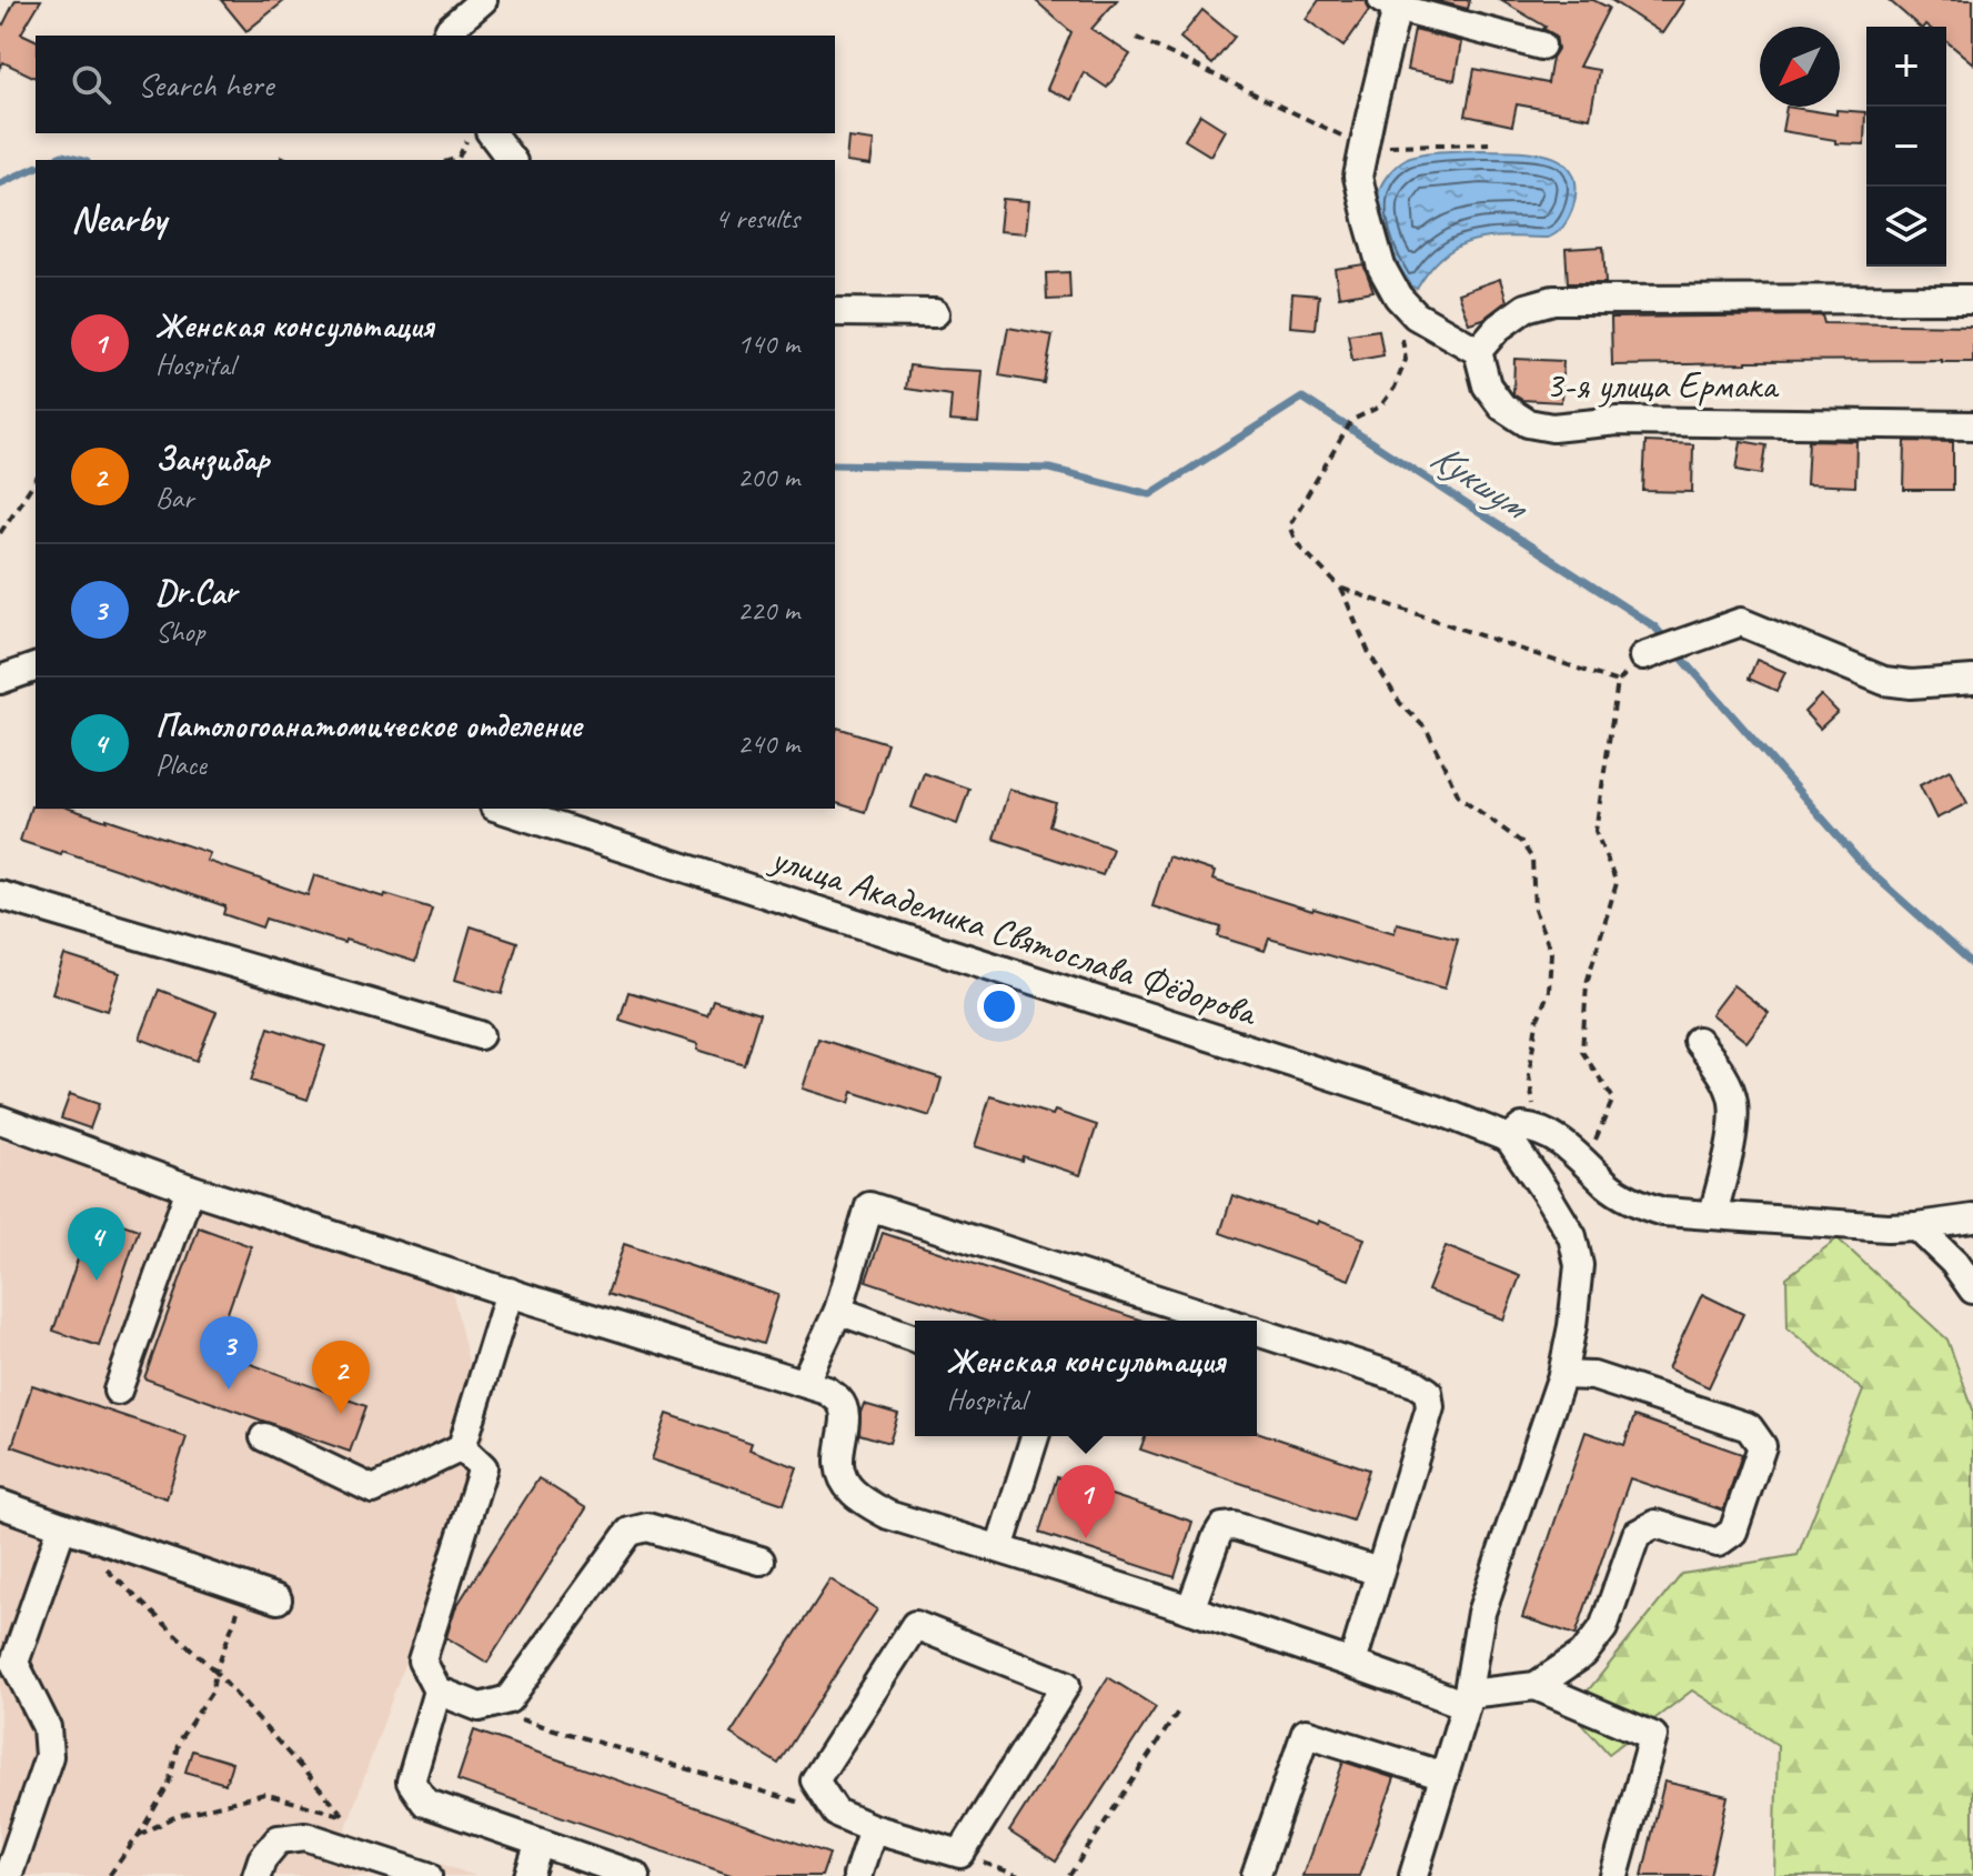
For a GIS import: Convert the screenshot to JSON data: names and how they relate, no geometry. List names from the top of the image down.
{
  "streets": {
    "street": ["3-я улица Ермака", "улица Академика Святослава Фёдорова"]
  },
  "water": ["Кукшум"],
  "north": "bottom left",
  "page": {
    "map_buttons": ["+", "−"],
    "search": "Search here",
    "heading": ["Nearby", "4 results"],
    "list": [
      {
        "mark": "1",
        "name": "Женская консультация",
        "note": "Hospital",
        "value": "140 m"
      },
      {
        "mark": "2",
        "name": "Занзибар",
        "note": "Bar",
        "value": "200 m"
      },
      {
        "mark": "3",
        "name": "Dr.Car",
        "note": "Shop",
        "value": "220 m"
      },
      {
        "mark": "4",
        "name": "Патологоанатомическое отделение",
        "note": "Place",
        "value": "240 m"
      }
    ],
    "pins": [
      "4",
      "3",
      "2",
      "1"
    ],
    "popup": ["Женская консультация", "Hospital"]
  }
}
